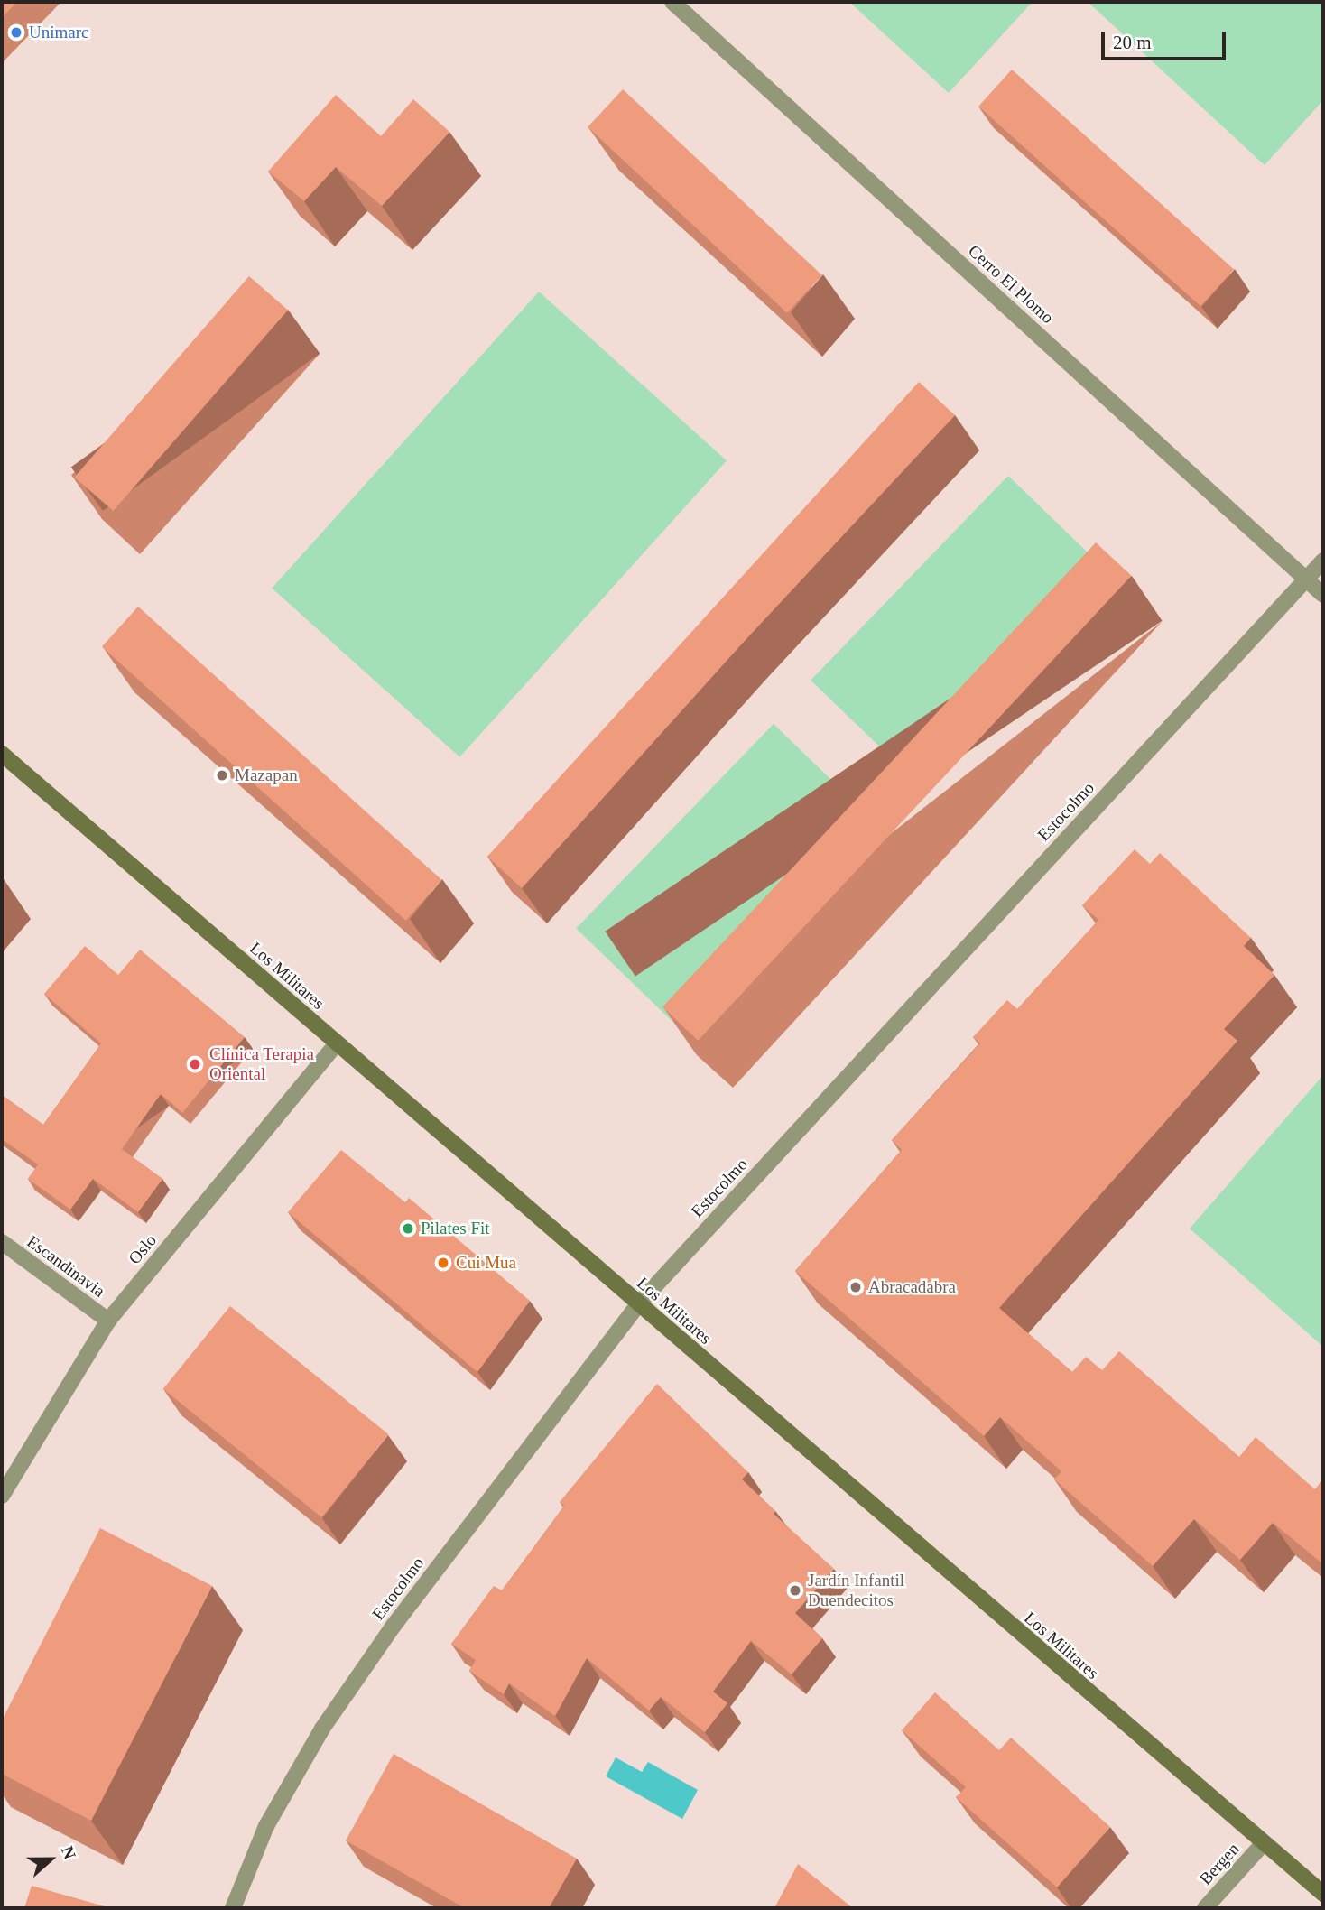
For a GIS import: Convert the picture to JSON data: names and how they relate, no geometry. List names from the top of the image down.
{
  "streets": {
    "main road": ["Los Militares"],
    "street": [
      "Cerro El Plomo",
      "Estocolmo",
      "Oslo",
      "Escandinavia",
      "Bergen"
    ]
  },
  "crossings": [
    ["Cerro El Plomo", "Estocolmo"],
    ["Estocolmo", "Los Militares"],
    ["Los Militares", "Oslo"],
    ["Los Militares", "Bergen"],
    ["Oslo", "Escandinavia"]
  ],
  "places": [
    "Unimarc",
    "Mazapan",
    "Clínica Terapia Oriental",
    "Pilates Fit",
    "Cui Mua",
    "Abracadabra",
    "Jardín Infantil Duendecitos"
  ],
  "scale_bar": "20 m",
  "north": "right"
}
